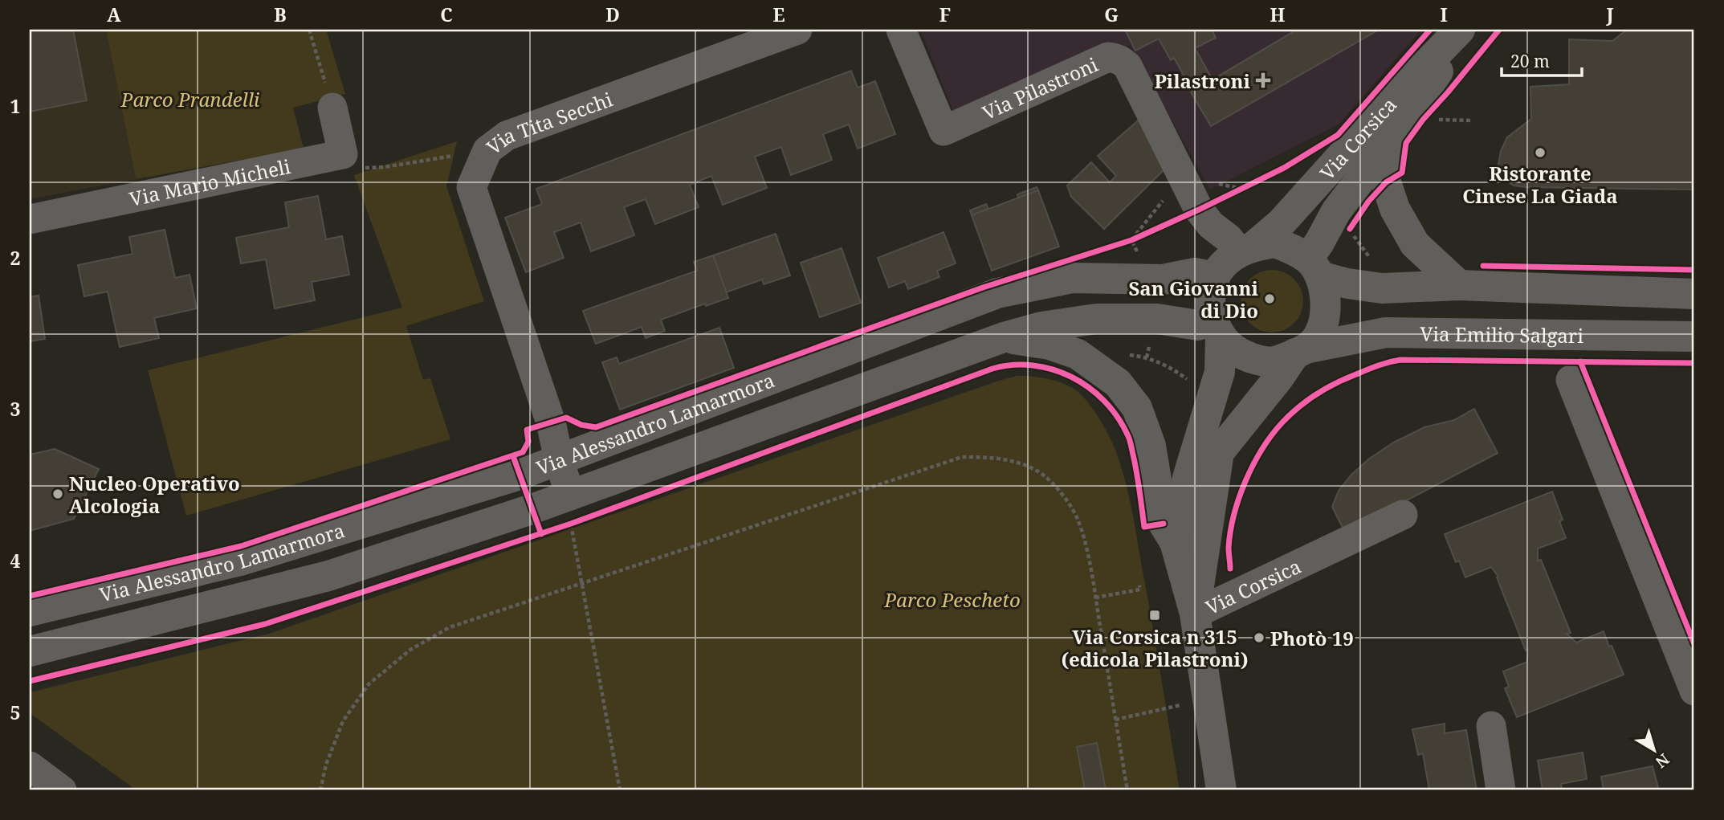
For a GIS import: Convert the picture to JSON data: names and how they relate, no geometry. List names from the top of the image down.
{
  "streets": {
    "main road": ["Via Corsica", "Via Emilio Salgari", "Via Alessandro Lamarmora"],
    "street": ["Via Pilastroni", "Via Tita Secchi", "Via Mario Micheli"]
  },
  "crossings": [
    ["Via Pilastroni", "Via Corsica"],
    ["Via Pilastroni", "Via Emilio Salgari"],
    ["Via Pilastroni", "Via Alessandro Lamarmora"],
    ["Via Tita Secchi", "Via Alessandro Lamarmora"],
    ["Via Corsica", "Via Emilio Salgari"],
    ["Via Corsica", "Via Alessandro Lamarmora"],
    ["Via Emilio Salgari", "Via Alessandro Lamarmora"]
  ],
  "parks": ["Parco Prandelli", "Parco Pescheto"],
  "places": {
    "health": ["Pilastroni"],
    "other": [
      "Ristorante Cinese La Giada",
      "San Giovanni di Dio",
      "Nucleo Operativo Alcologia",
      "Photò 19"
    ],
    "transit": ["Via Corsica n 315 (edicola Pilastroni)"]
  },
  "scale_bar": "20 m",
  "north": "bottom right",
  "grid": {
    "columns": [
      "A",
      "B",
      "C",
      "D",
      "E",
      "F",
      "G",
      "H",
      "I",
      "J"
    ],
    "rows": [
      "1",
      "2",
      "3",
      "4",
      "5"
    ]
  }
}
